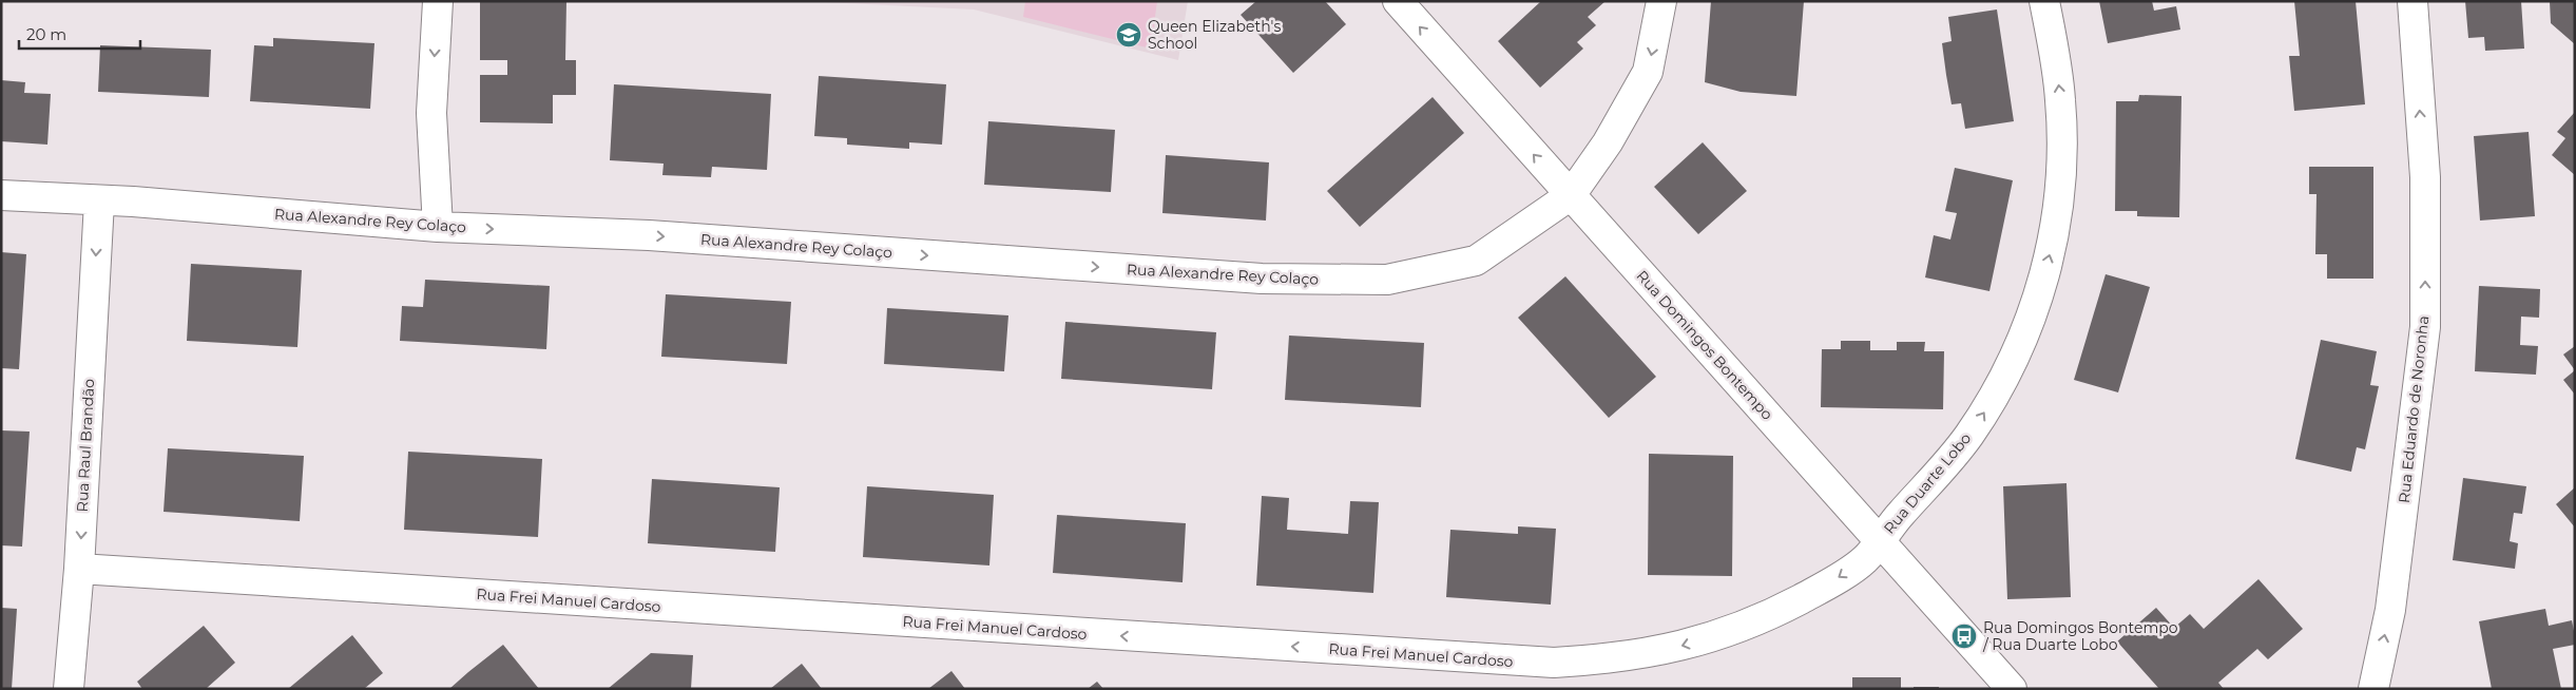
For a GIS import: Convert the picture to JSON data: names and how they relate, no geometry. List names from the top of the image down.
{
  "streets": {
    "street": [
      "Rua Alexandre Rey Colaço",
      "Rua Domingos Bontempo",
      "Rua Eduardo de Noronha",
      "Rua Raul Brandão",
      "Rua Duarte Lobo",
      "Rua Frei Manuel Cardoso"
    ]
  },
  "crossings": [
    ["Rua Alexandre Rey Colaço", "Rua Domingos Bontempo"],
    ["Rua Alexandre Rey Colaço", "Rua Raul Brandão"],
    ["Rua Domingos Bontempo", "Rua Duarte Lobo"],
    ["Rua Domingos Bontempo", "Rua Frei Manuel Cardoso"],
    ["Rua Raul Brandão", "Rua Frei Manuel Cardoso"],
    ["Rua Duarte Lobo", "Rua Frei Manuel Cardoso"]
  ],
  "one_way": [
    "Rua Alexandre Rey Colaço",
    "Rua Eduardo de Noronha",
    "Rua Raul Brandão",
    "Rua Duarte Lobo",
    "Rua Frei Manuel Cardoso"
  ],
  "places": {
    "school or university": ["Queen Elizabeth's School"],
    "bus stop": ["Rua Domingos Bontempo / Rua Duarte Lobo"]
  },
  "scale_bar": "20 m"
}
